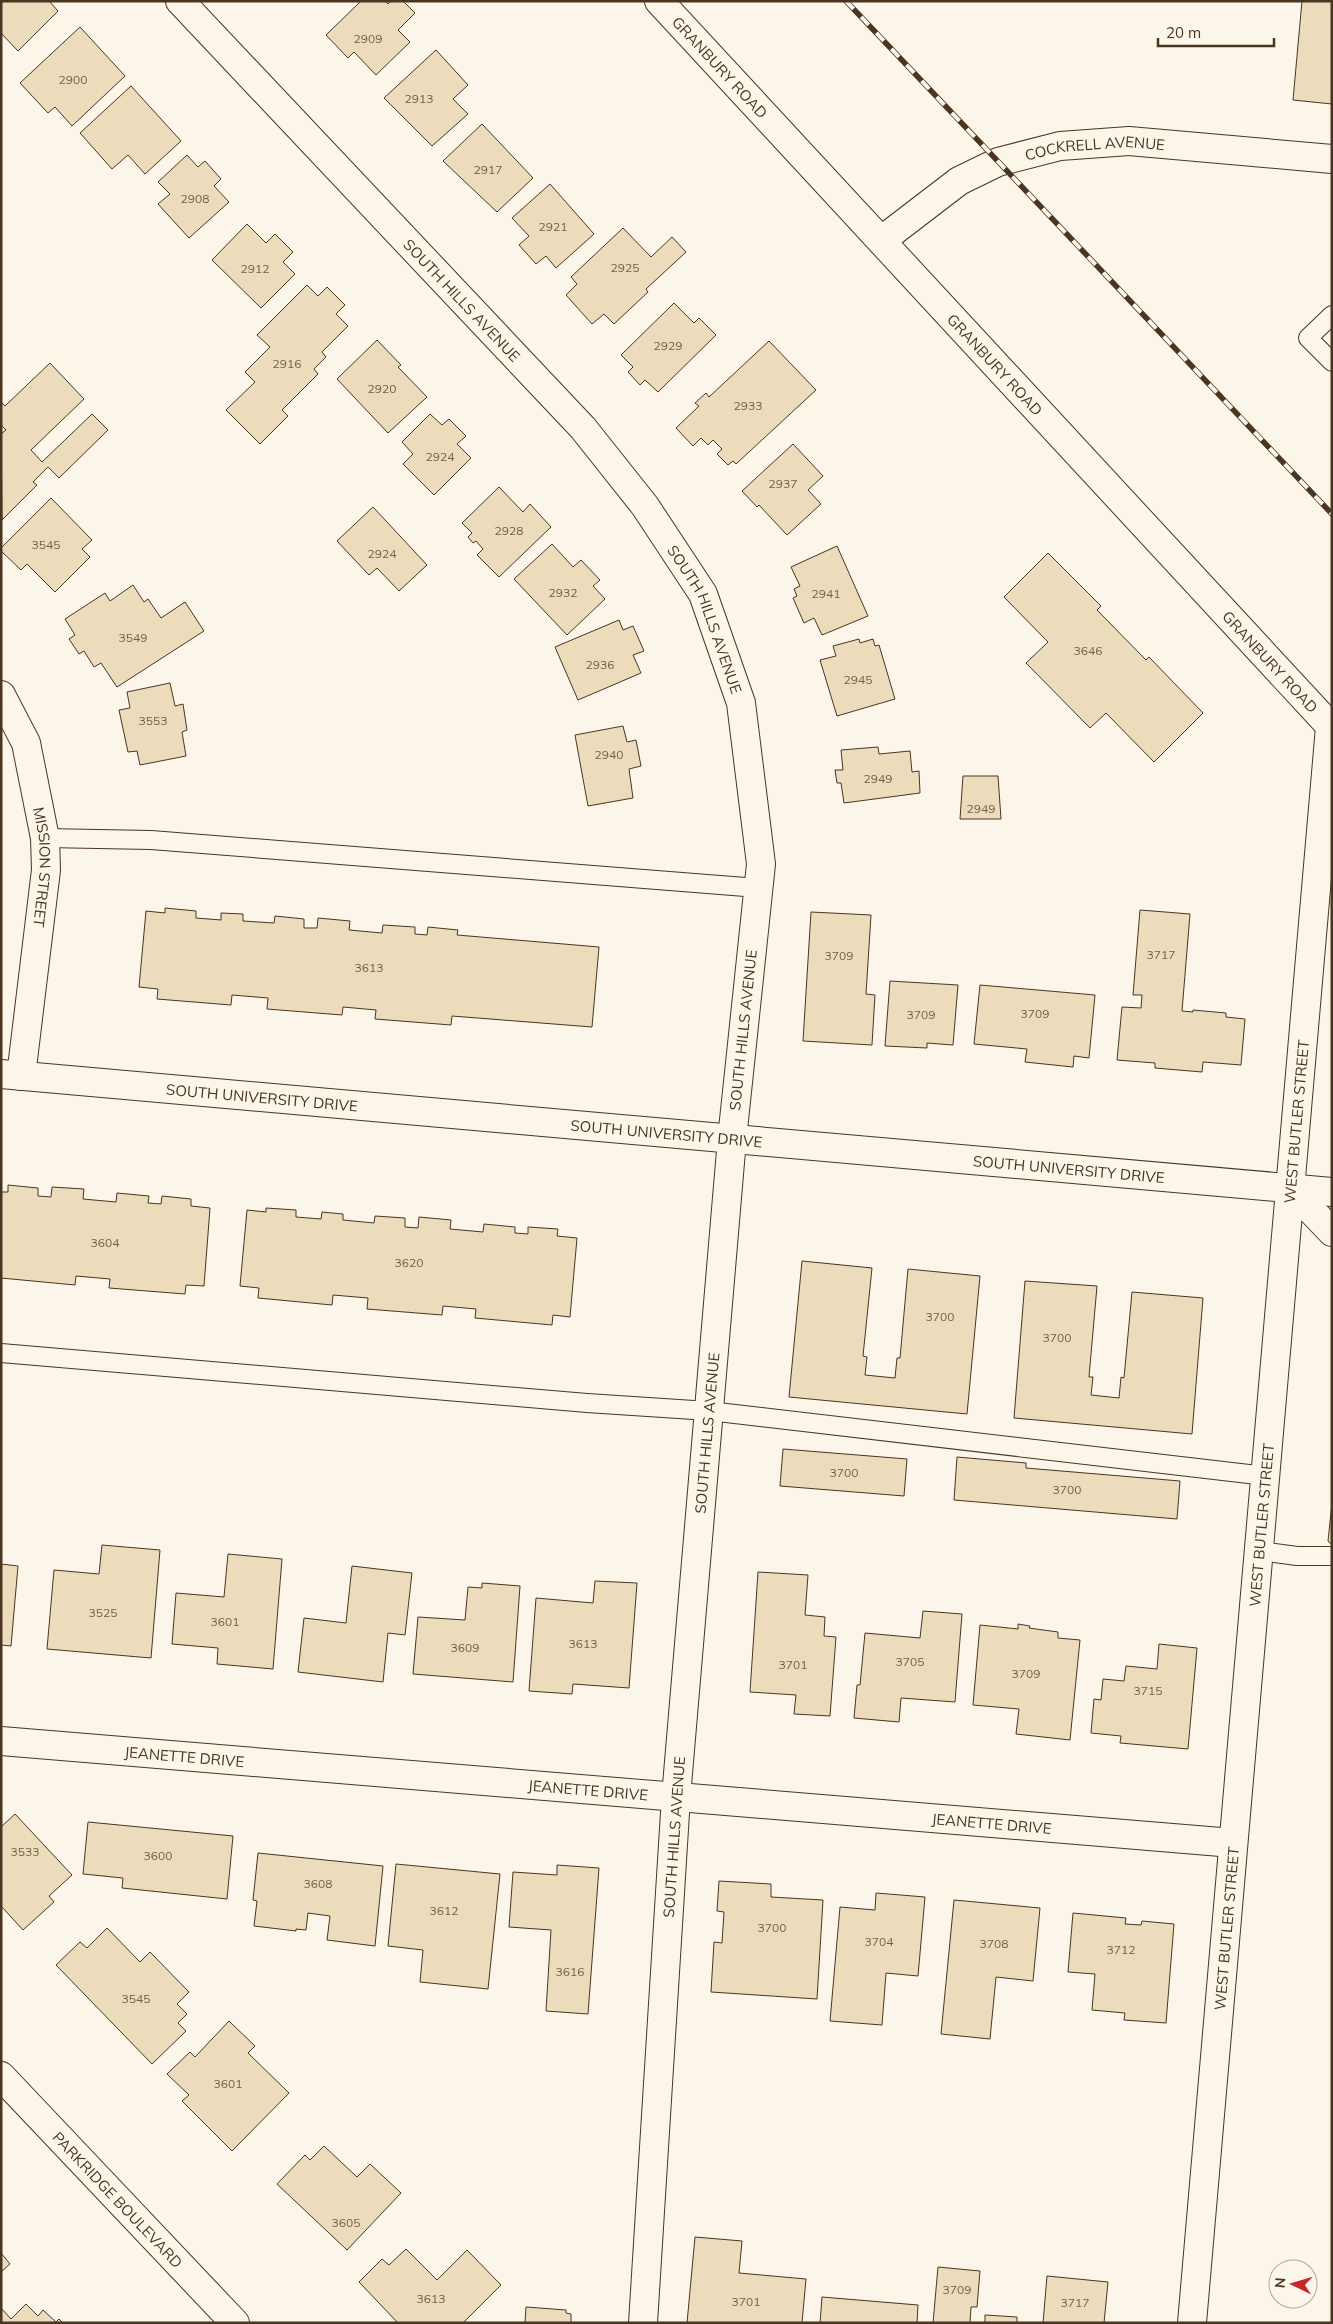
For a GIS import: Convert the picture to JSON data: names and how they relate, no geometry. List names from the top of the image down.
{
  "streets": {
    "street": [
      "GRANBURY ROAD",
      "COCKRELL AVENUE",
      "SOUTH HILLS AVENUE",
      "MISSION STREET",
      "SOUTH UNIVERSITY DRIVE",
      "WEST BUTLER STREET",
      "JEANETTE DRIVE",
      "PARKRIDGE BOULEVARD"
    ]
  },
  "crossings": [
    ["GRANBURY ROAD", "COCKRELL AVENUE"],
    ["GRANBURY ROAD", "WEST BUTLER STREET"],
    ["SOUTH HILLS AVENUE", "SOUTH UNIVERSITY DRIVE"],
    ["SOUTH HILLS AVENUE", "JEANETTE DRIVE"],
    ["MISSION STREET", "SOUTH UNIVERSITY DRIVE"],
    ["SOUTH UNIVERSITY DRIVE", "WEST BUTLER STREET"],
    ["WEST BUTLER STREET", "JEANETTE DRIVE"]
  ],
  "house_numbers": [
    "2909",
    "2900",
    "2913",
    "2917",
    "2908",
    "2921",
    "2925",
    "2912",
    "2929",
    "2916",
    "2920",
    "2933",
    "2924",
    "2937",
    "2928",
    "3545",
    "2924",
    "2932",
    "2941",
    "3549",
    "3646",
    "2936",
    "2945",
    "3553",
    "2940",
    "2949",
    "2949",
    "3717",
    "3709",
    "3613",
    "3709",
    "3709",
    "3604",
    "3620",
    "3700",
    "3700",
    "3700",
    "3700",
    "3525",
    "3601",
    "3613",
    "3609",
    "3705",
    "3701",
    "3709",
    "3715",
    "3533",
    "3600",
    "3608",
    "3612",
    "3700",
    "3704",
    "3708",
    "3712",
    "3616",
    "3545",
    "3601",
    "3605",
    "3709",
    "3613",
    "3701",
    "3717"
  ],
  "scale_bar": "20 m",
  "north": "left"
}
